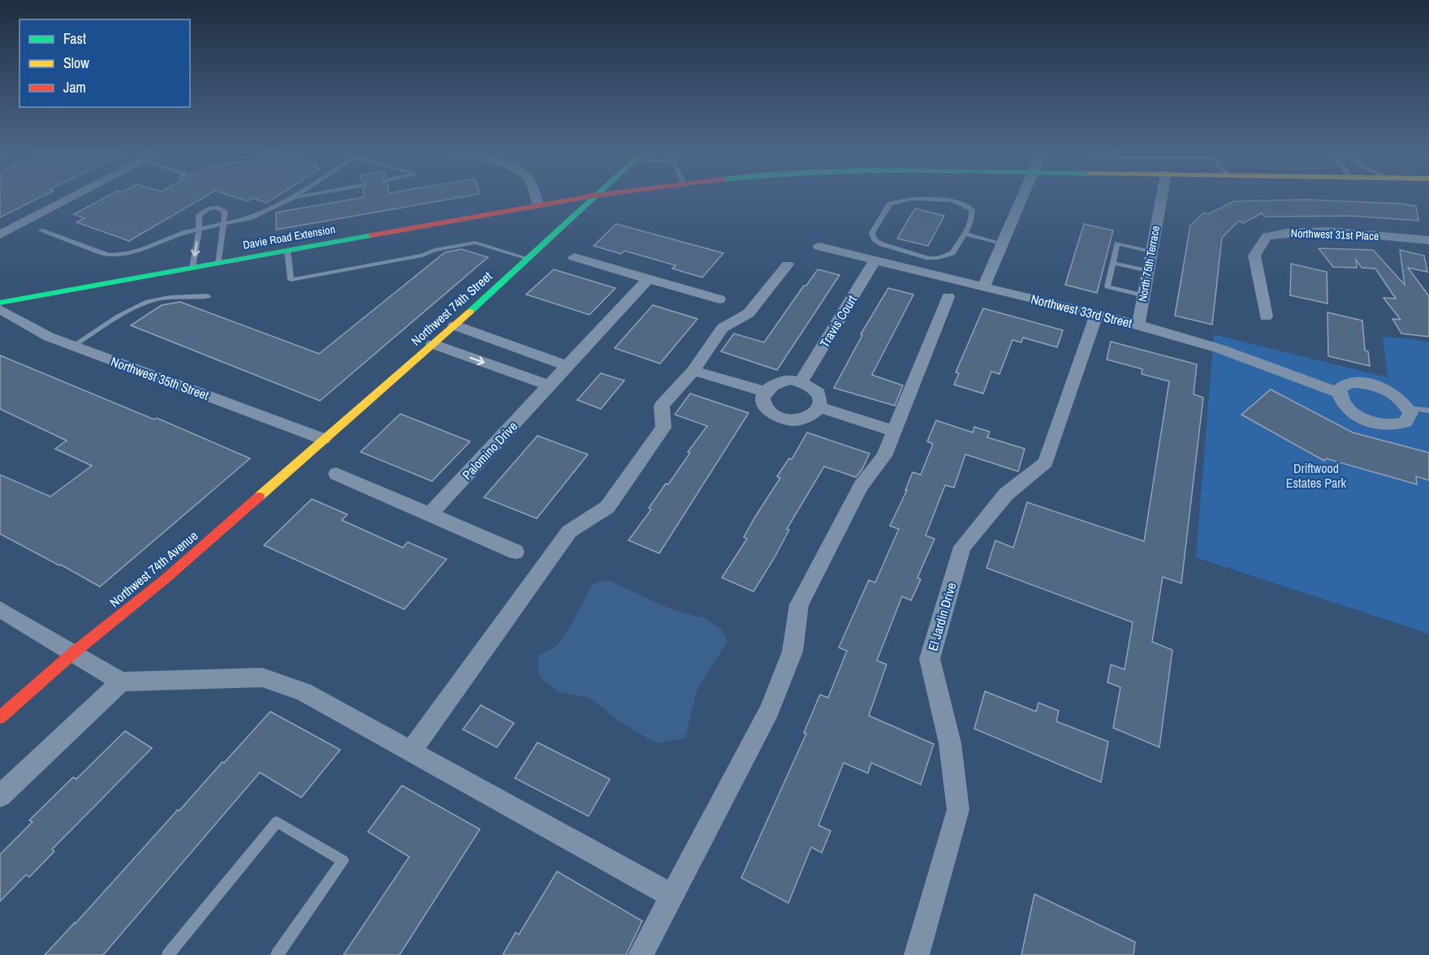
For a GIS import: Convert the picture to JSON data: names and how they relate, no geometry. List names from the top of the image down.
{
  "streets": {
    "main road": ["Davie Road Extension", "Northwest 74th Street", "Northwest 74th Avenue"],
    "street": [
      "Northwest 31st Place",
      "North 75th Terrace",
      "Northwest 33rd Street",
      "Travis Court",
      "Northwest 35th Street",
      "Palomino Drive",
      "El Jardin Drive"
    ]
  },
  "crossings": [
    ["North 75th Terrace", "Northwest 33rd Street"],
    ["Northwest 74th Street", "Northwest 35th Street"],
    ["Northwest 74th Street", "Northwest 74th Avenue"],
    ["Northwest 33rd Street", "Travis Court"],
    ["Northwest 33rd Street", "El Jardin Drive"],
    ["Northwest 35th Street", "Northwest 74th Avenue"]
  ],
  "parks": ["Driftwood Estates Park"],
  "legend": ["Fast", "Slow", "Jam"]
}
